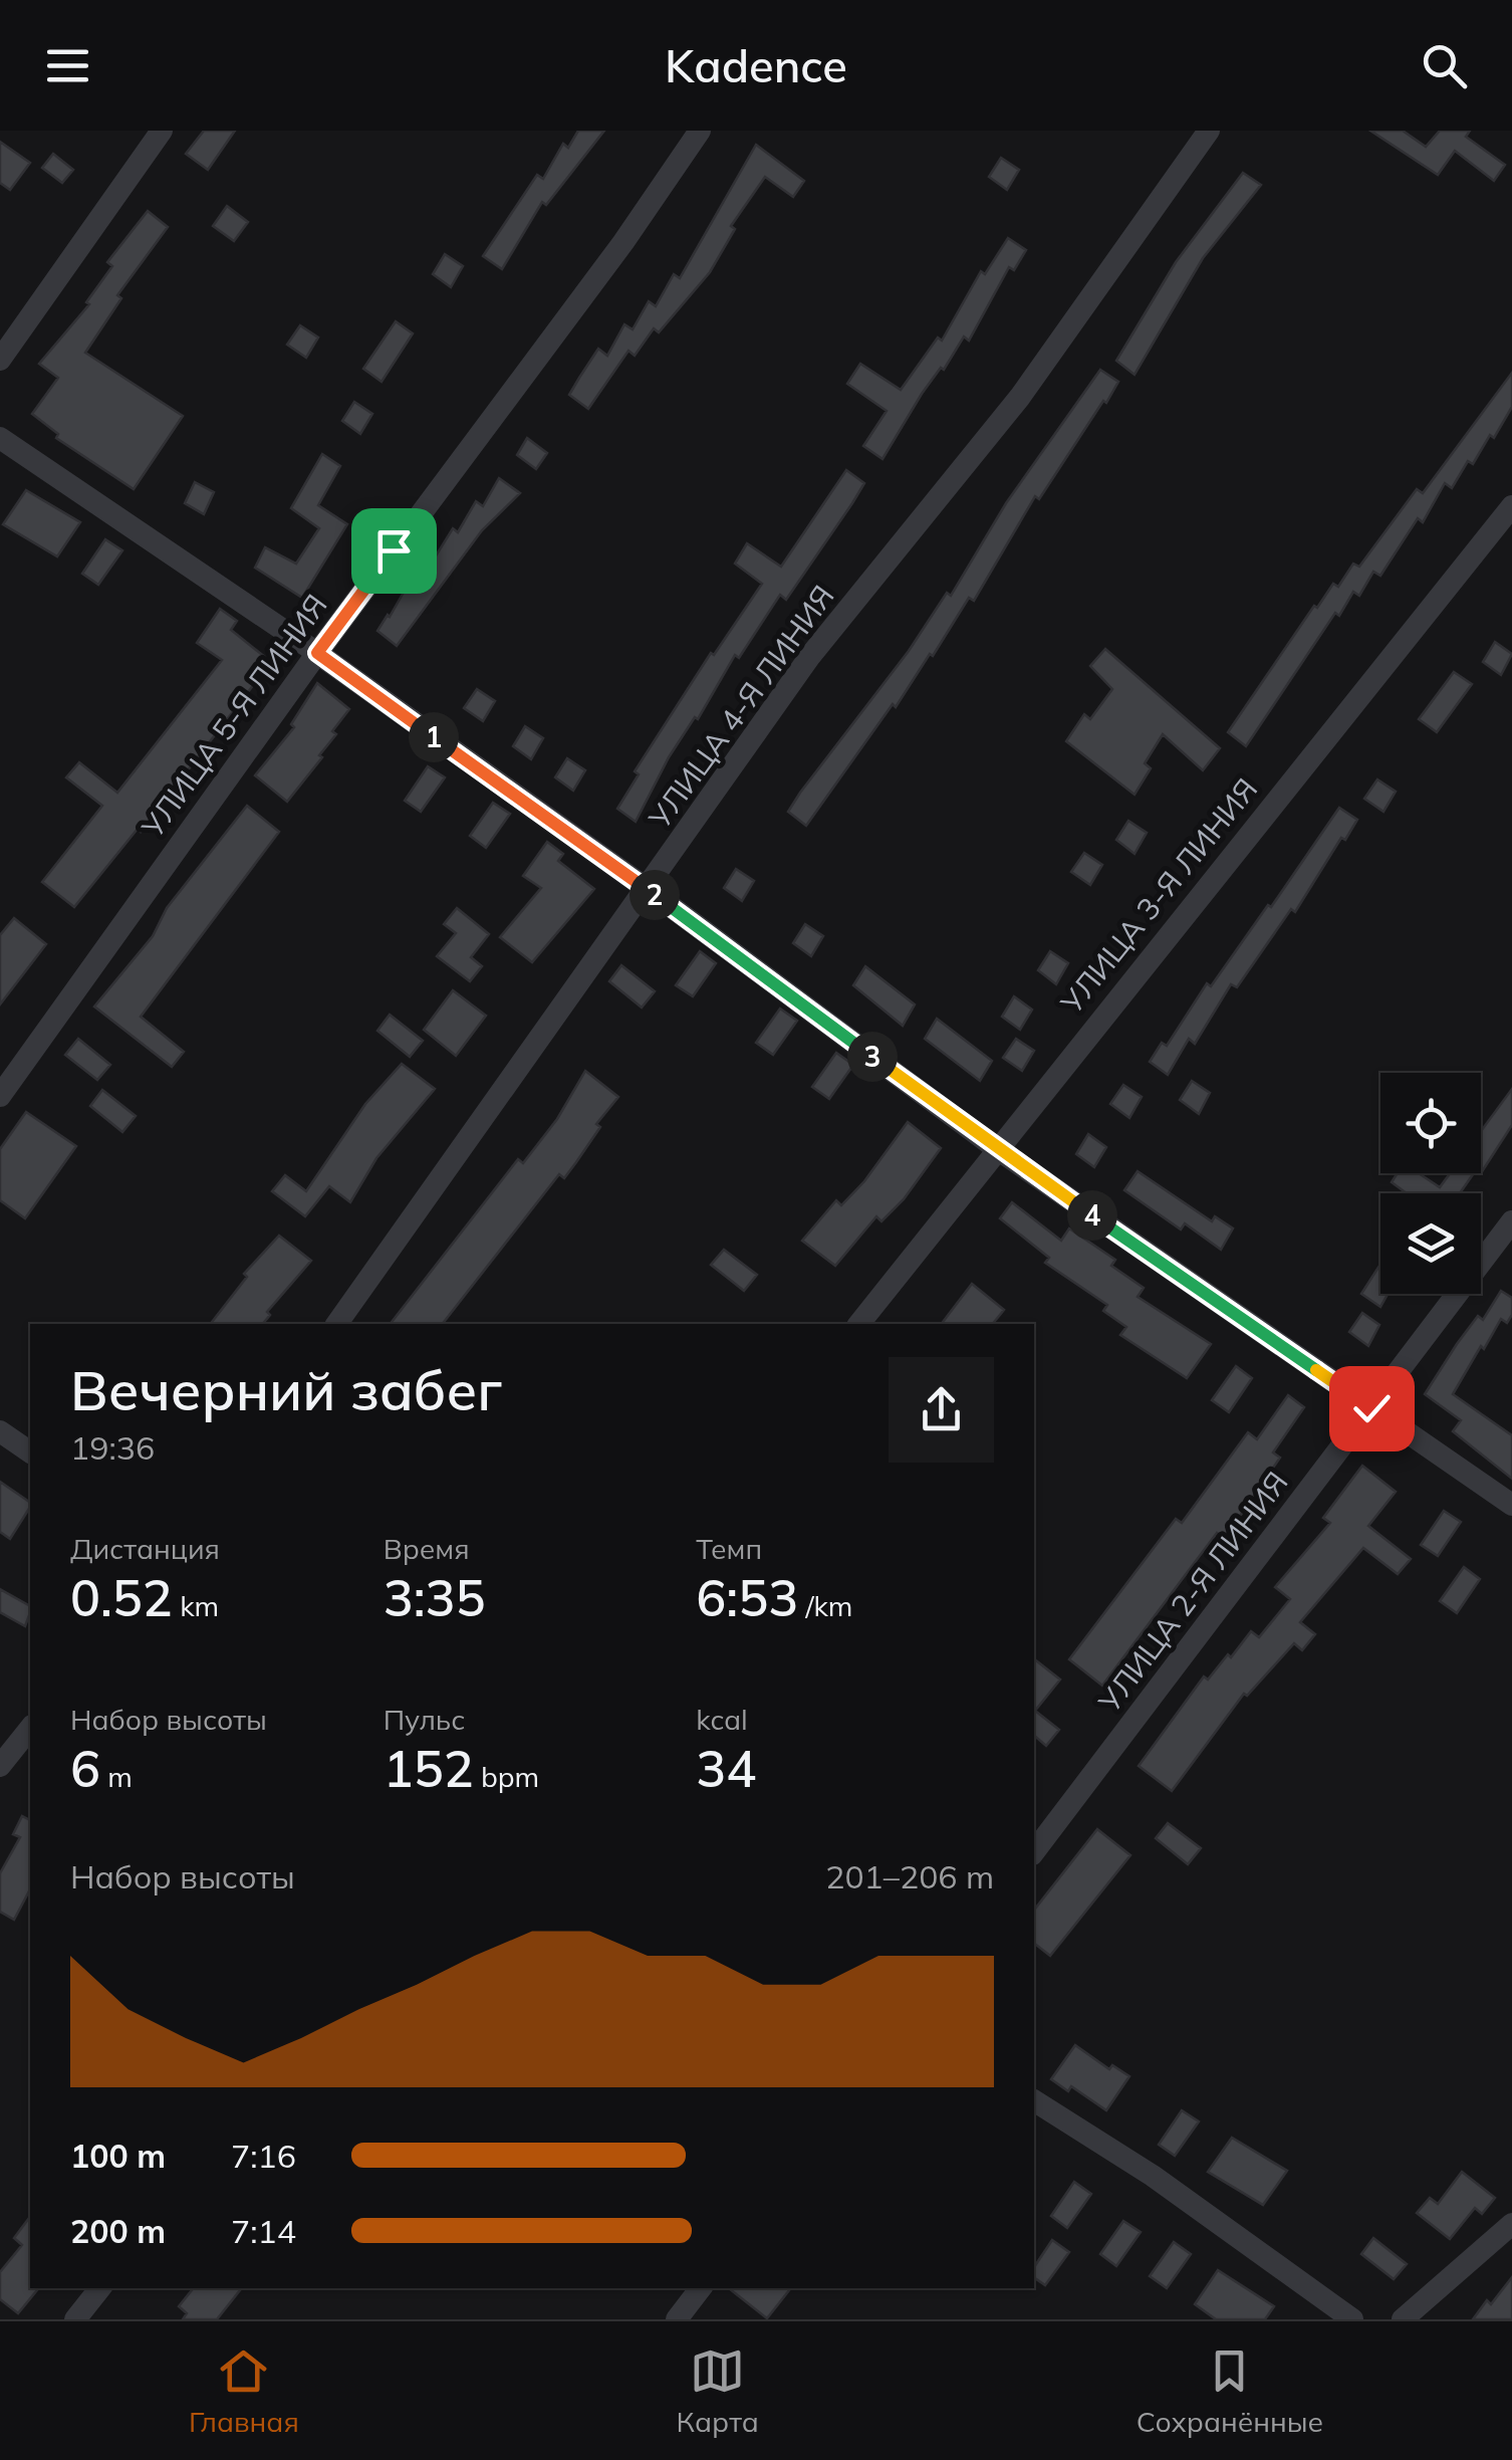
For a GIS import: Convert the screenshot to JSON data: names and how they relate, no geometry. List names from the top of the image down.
{
  "streets": {
    "street": [
      "УЛИЦА 4-Я ЛИНИЯ",
      "УЛИЦА 5-Я ЛИНИЯ",
      "УЛИЦА 3-Я ЛИНИЯ",
      "УЛИЦА 2-Я ЛИНИЯ"
    ]
  },
  "page": {
    "header": "Kadence",
    "pins": [
      "1",
      "2",
      "3",
      "4"
    ],
    "heading": ["Вечерний забег", "19:36"],
    "stats": [
      ["Дистанция", "0.52 km"],
      ["Время", "3:35"],
      ["Темп", "6:53 /km"],
      ["Набор высоты", "6 m"],
      ["Пульс", "152 bpm"],
      ["kcal", "34"]
    ],
    "chart": ["Набор высоты", "201–206 m"],
    "list": [
      {
        "name": "100 m",
        "note": "7:16"
      },
      {
        "name": "200 m",
        "note": "7:14"
      }
    ],
    "tabs": ["Главная", "Карта", "Сохранённые"]
  }
}
